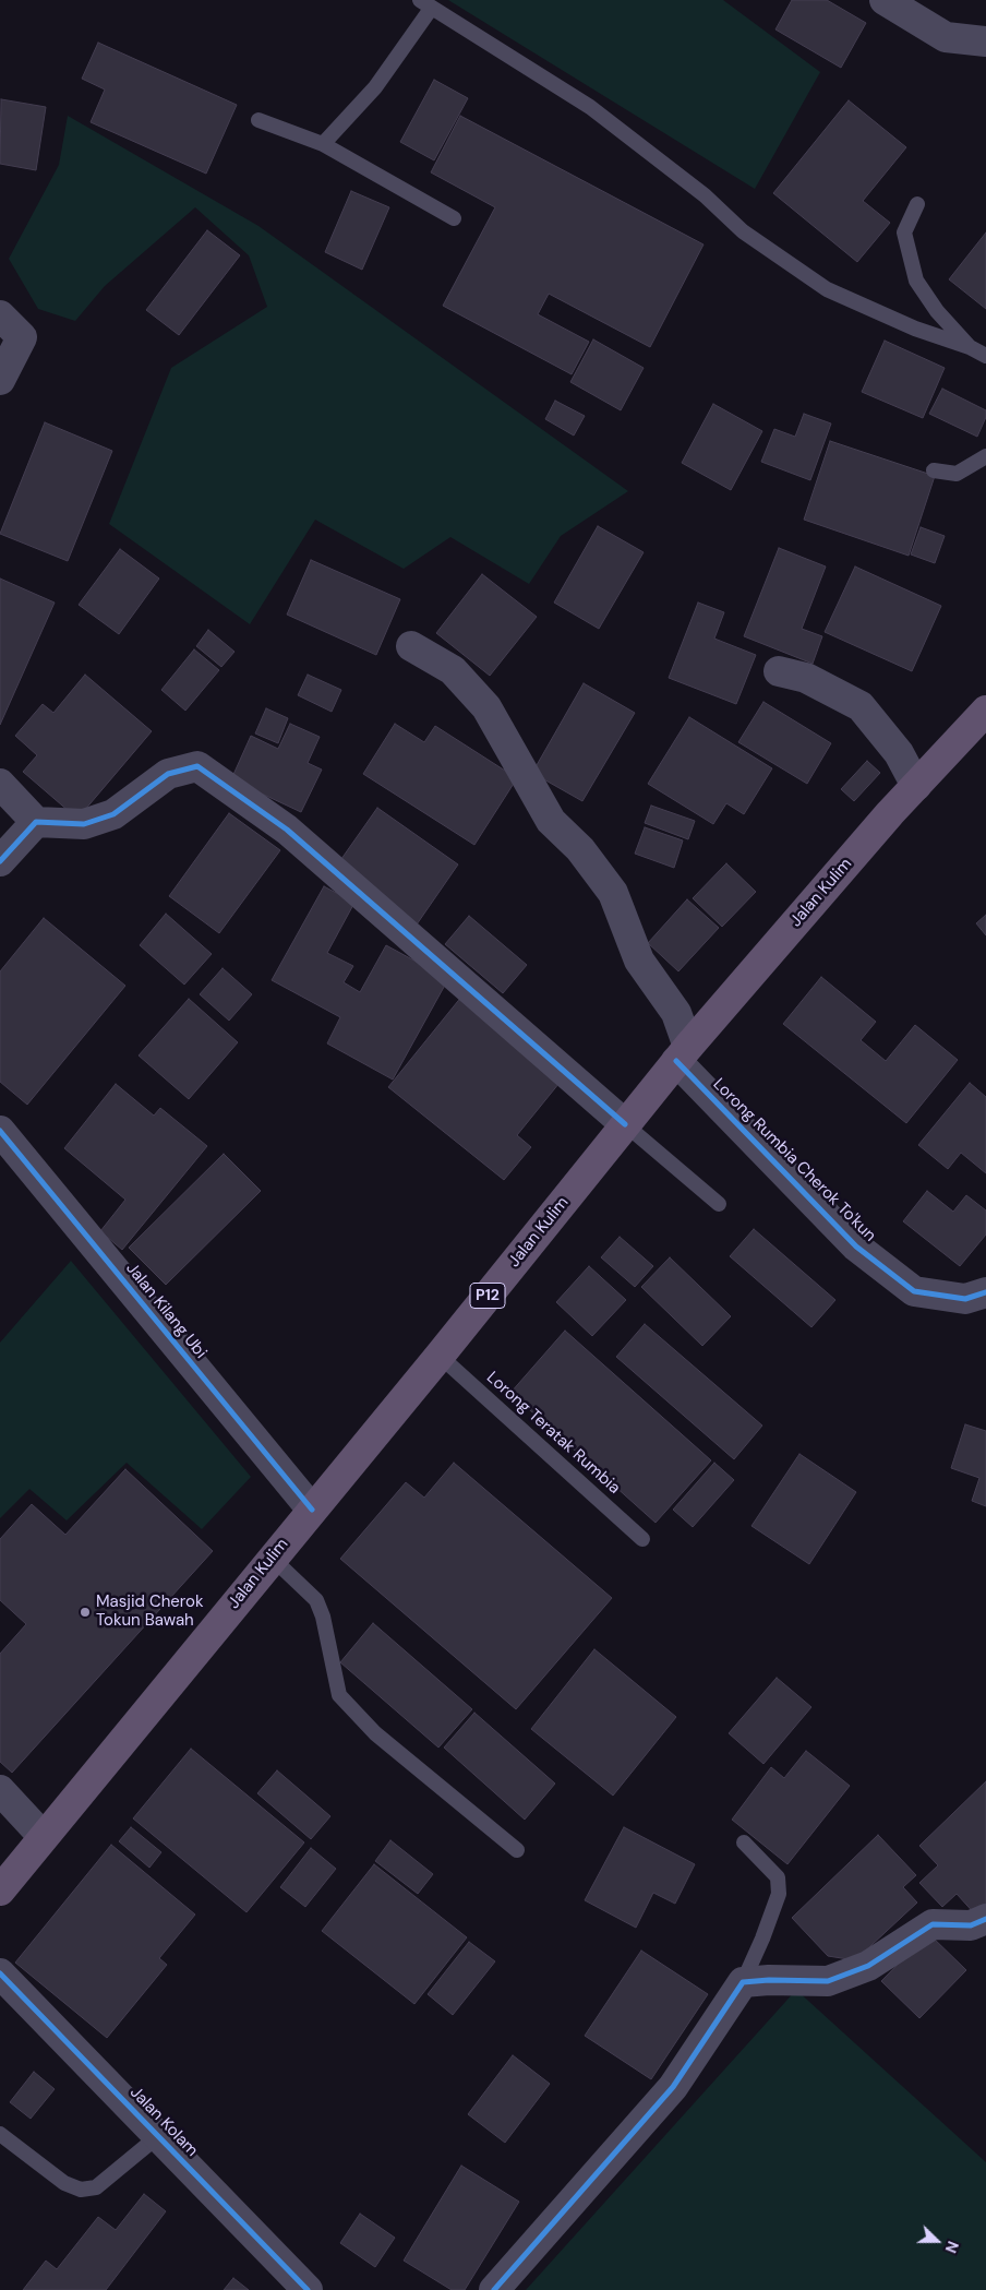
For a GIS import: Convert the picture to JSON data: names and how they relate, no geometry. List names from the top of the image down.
{
  "streets": {
    "main road": ["Jalan Kulim", "P12"],
    "street": ["Lorong Rumbia Cherok To'kun", "Jalan Kilang Ubi", "Jalan Kolam"],
    "lane": ["Lorong Teratak Rumbia"]
  },
  "crossings": [
    ["Jalan Kulim", "Lorong Rumbia Cherok To'kun"],
    ["Jalan Kulim", "Jalan Kilang Ubi"],
    ["Jalan Kulim", "Lorong Teratak Rumbia"]
  ],
  "places": ["Masjid Cherok Tokun Bawah"],
  "north": "right"
}
